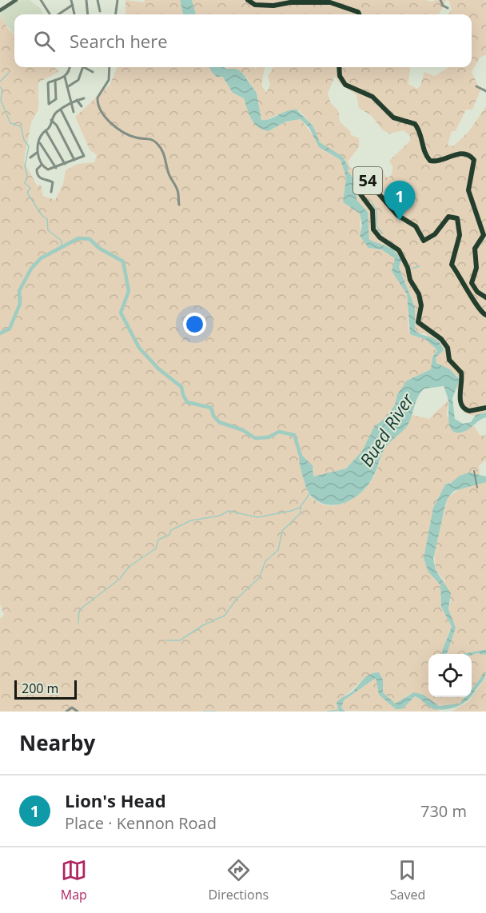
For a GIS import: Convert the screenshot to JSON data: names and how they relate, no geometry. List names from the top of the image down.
{
  "streets": {
    "highway": ["54"]
  },
  "water": ["Bued River"],
  "scale_bar": "200 m",
  "page": {
    "search": "Search here",
    "pins": "1",
    "scale": "200 m",
    "heading": "Nearby",
    "list": [
      {
        "mark": "1",
        "name": "Lion's Head",
        "note": "Place · Kennon Road",
        "value": "730 m"
      }
    ],
    "nav": ["Map", "Directions", "Saved"]
  }
}
